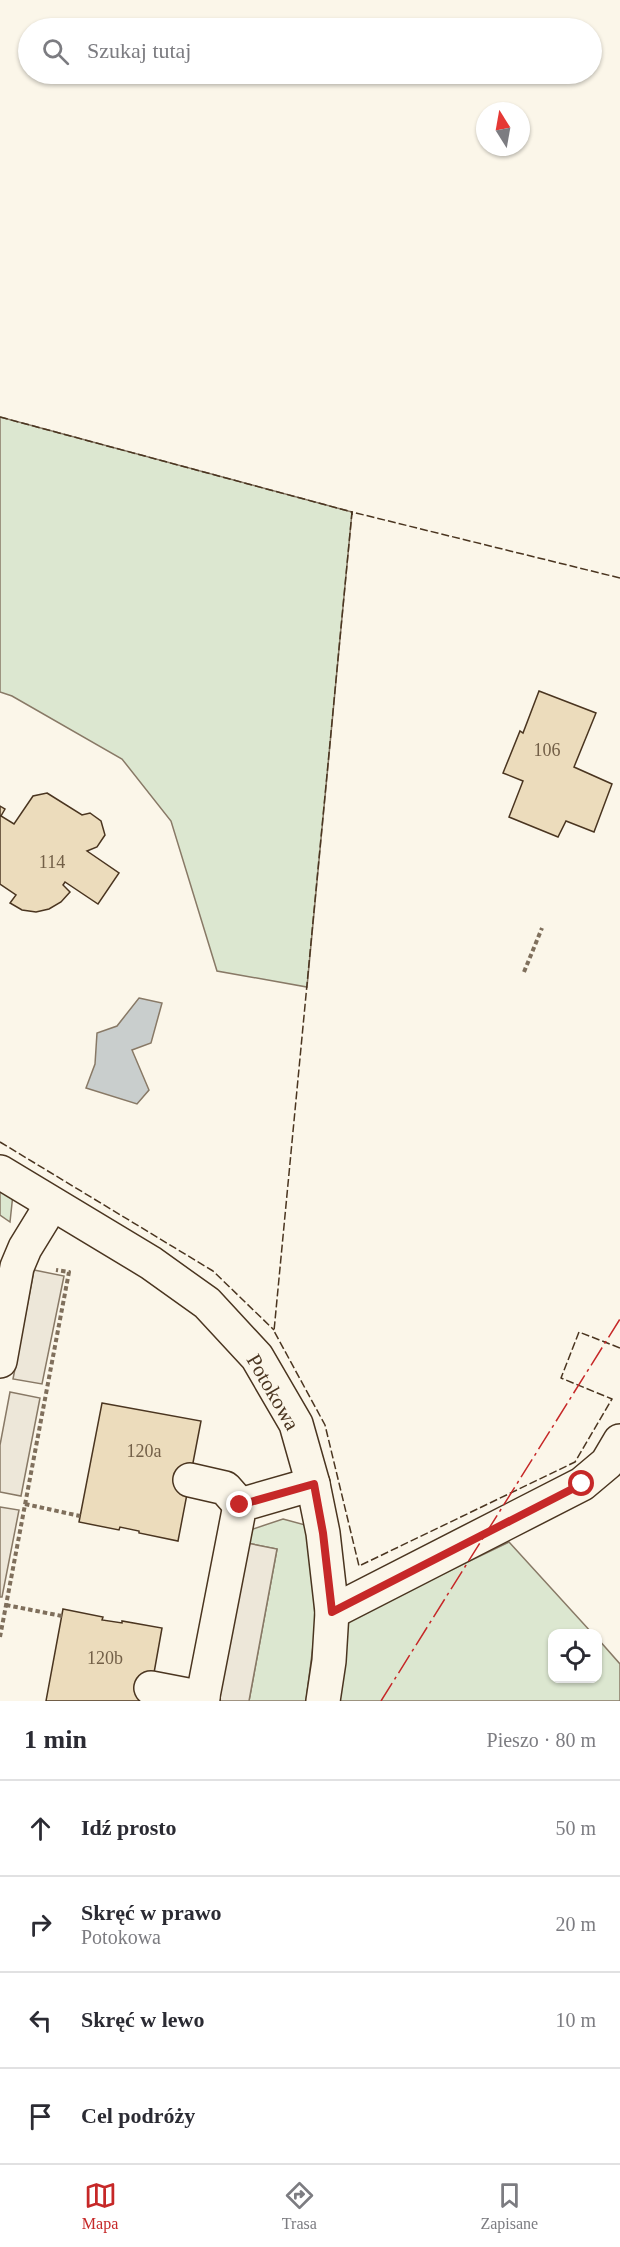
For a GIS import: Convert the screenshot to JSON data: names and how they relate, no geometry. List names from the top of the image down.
{
  "streets": {
    "street": ["Potokowa"]
  },
  "house_numbers": [
    "106",
    "114",
    "120a",
    "120b"
  ],
  "north": "top",
  "page": {
    "search": "Szukaj tutaj",
    "heading": ["1 min", "Pieszo · 80 m"],
    "list": [
      ["Idź prosto", "50 m"],
      ["Skręć w prawo", "Potokowa", "20 m"],
      ["Skręć w lewo", "10 m"],
      "Cel podróży"
    ],
    "nav": ["Mapa", "Trasa", "Zapisane"]
  }
}
